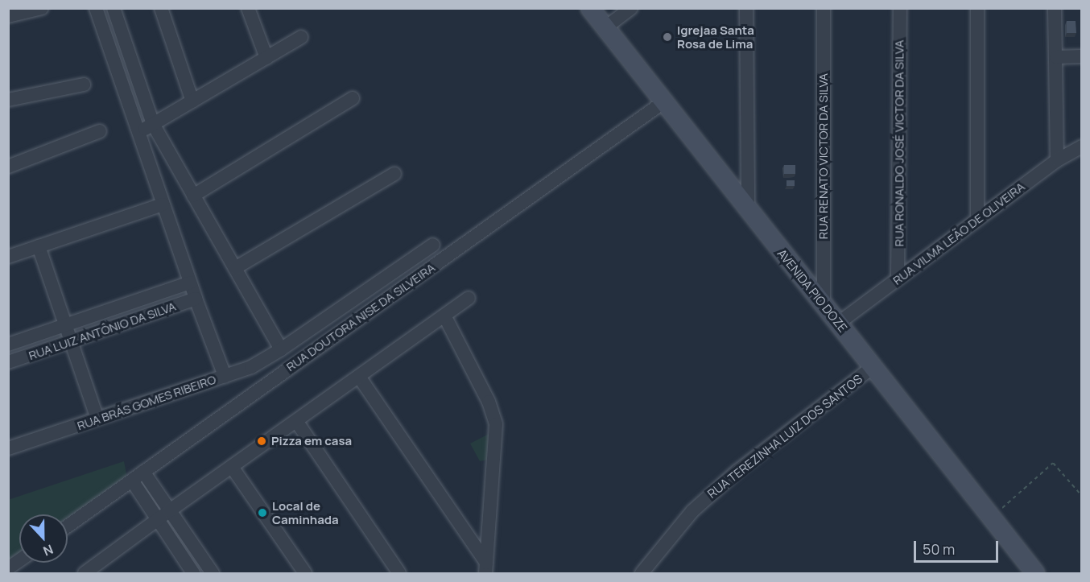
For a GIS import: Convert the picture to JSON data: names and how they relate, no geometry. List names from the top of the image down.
{
  "streets": {
    "street": [
      "RUA RONALDO JOSÉ VICTOR DA SILVA",
      "RUA RENATO VICTOR DA SILVA",
      "RUA VILMA LEÃO DE OLIVEIRA",
      "AVENIDA PIO DOZE",
      "RUA DOUTORA NISE DA SILVEIRA",
      "RUA LUIZ ANTÔNIO DA SILVA",
      "RUA BRÁS GOMES RIBEIRO",
      "RUA TEREZINHA LUIZ DOS SANTOS"
    ]
  },
  "crossings": [
    ["RUA RONALDO JOSÉ VICTOR DA SILVA", "RUA VILMA LEÃO DE OLIVEIRA"],
    ["RUA RENATO VICTOR DA SILVA", "AVENIDA PIO DOZE"],
    ["RUA VILMA LEÃO DE OLIVEIRA", "AVENIDA PIO DOZE"],
    ["AVENIDA PIO DOZE", "RUA DOUTORA NISE DA SILVEIRA"],
    ["AVENIDA PIO DOZE", "RUA TEREZINHA LUIZ DOS SANTOS"]
  ],
  "places": ["Igrejaa Santa Rosa de Lima", "Pizza em casa", "Local de Caminhada"],
  "scale_bar": "50 m",
  "north": "bottom"
}
